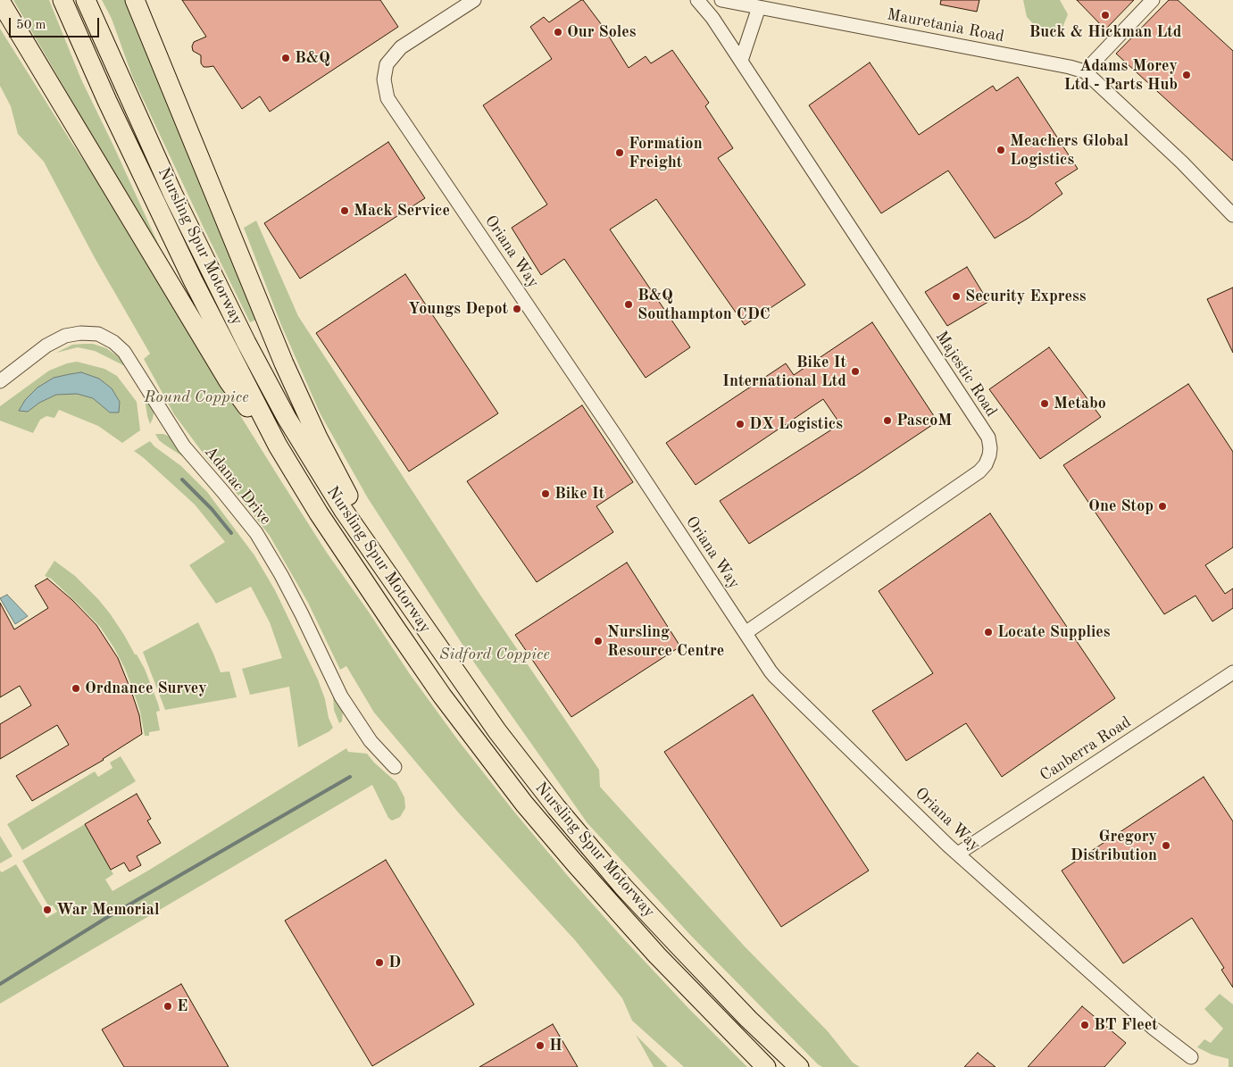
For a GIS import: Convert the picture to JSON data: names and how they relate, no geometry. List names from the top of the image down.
{
  "streets": {
    "highway": ["Nursling Spur Motorway"],
    "street": [
      "Mauretania Road",
      "Oriana Way",
      "Majestic Road",
      "Adanac Drive",
      "Canberra Road"
    ]
  },
  "crossings": [
    ["Oriana Way", "Majestic Road"],
    ["Oriana Way", "Canberra Road"]
  ],
  "parks": ["Round Coppice", "Sidford Coppice"],
  "places": [
    "Buck & Hickman Ltd",
    "Our Soles",
    "B&Q",
    "Adams Morey Ltd - Parts Hub",
    "Meachers Global Logistics",
    "Formation Freight",
    "Mack Service",
    "Security Express",
    "B&Q Southampton CDC",
    "Youngs Depot",
    "Bike It International Ltd",
    "Metabo",
    "PascoM",
    "DX Logistics",
    "Bike It",
    "One Stop",
    "Locate Supplies",
    "Nursling Resource Centre",
    "Ordnance Survey",
    "Gregory Distribution",
    "War Memorial",
    "D",
    "E",
    "BT Fleet",
    "H"
  ],
  "scale_bar": "50 m"
}
